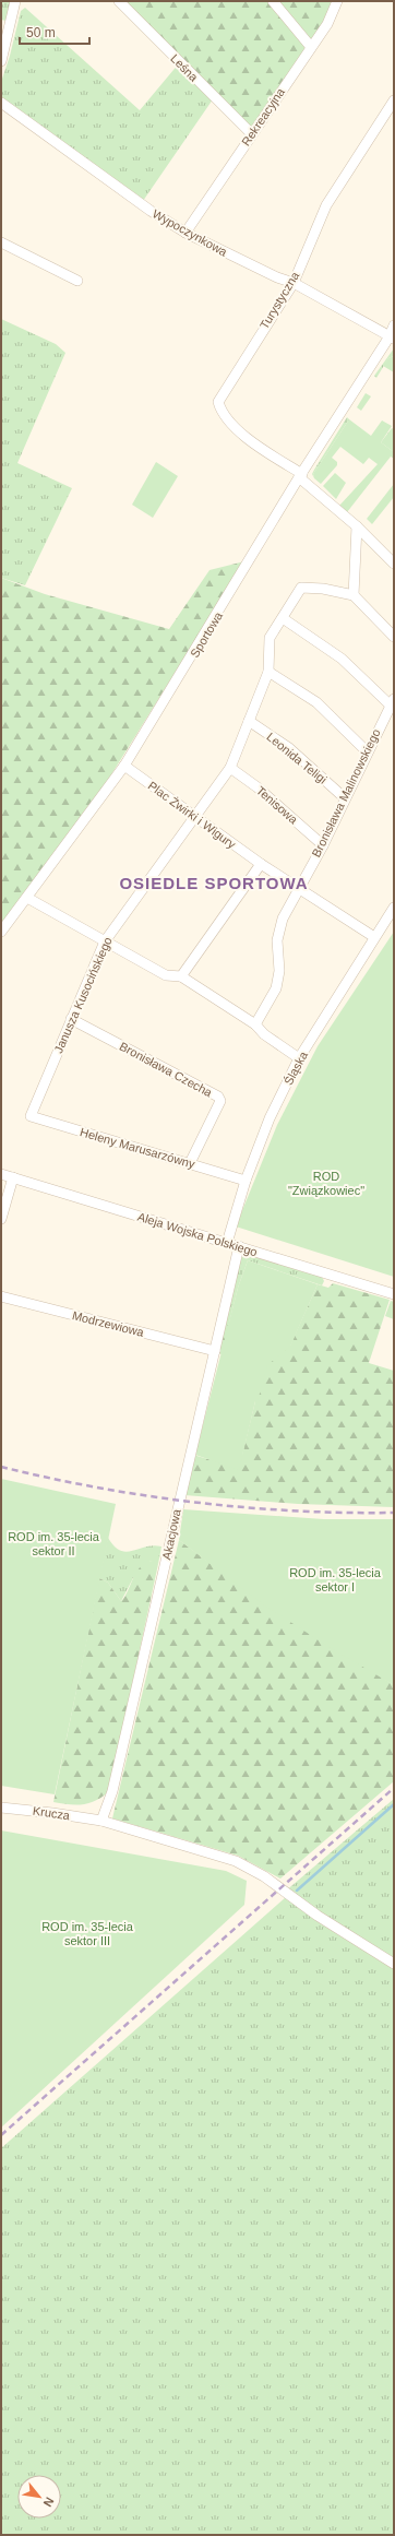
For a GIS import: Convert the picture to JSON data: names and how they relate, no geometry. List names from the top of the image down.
{
  "streets": {
    "street": [
      "Leśna",
      "Rekreacyjna",
      "Wypoczynkowa",
      "Turystyczna",
      "Sportowa",
      "Leonida Teligi",
      "Bronisława Malinowskiego",
      "Tenisowa",
      "Plac Żwirki i Wigury",
      "Janusza Kusocińskiego",
      "Śląska",
      "Bronisława Czecha",
      "Heleny Marusarzówny",
      "Aleja Wojska Polskiego",
      "Modrzewiowa",
      "Akacjowa",
      "Krucza"
    ]
  },
  "crossings": [
    ["Leśna", "Rekreacyjna"],
    ["Rekreacyjna", "Wypoczynkowa"],
    ["Wypoczynkowa", "Turystyczna"],
    ["Wypoczynkowa", "Sportowa"],
    ["Turystyczna", "Sportowa"],
    ["Sportowa", "Plac Żwirki i Wigury"],
    ["Leonida Teligi", "Bronisława Malinowskiego"],
    ["Leonida Teligi", "Janusza Kusocińskiego"],
    ["Bronisława Malinowskiego", "Tenisowa"],
    ["Bronisława Malinowskiego", "Plac Żwirki i Wigury"],
    ["Tenisowa", "Janusza Kusocińskiego"],
    ["Plac Żwirki i Wigury", "Janusza Kusocińskiego"],
    ["Plac Żwirki i Wigury", "Śląska"],
    ["Janusza Kusocińskiego", "Bronisława Czecha"],
    ["Janusza Kusocińskiego", "Heleny Marusarzówny"],
    ["Śląska", "Heleny Marusarzówny"],
    ["Śląska", "Aleja Wojska Polskiego"],
    ["Bronisława Czecha", "Heleny Marusarzówny"],
    ["Aleja Wojska Polskiego", "Akacjowa"],
    ["Modrzewiowa", "Akacjowa"],
    ["Akacjowa", "Krucza"]
  ],
  "districts": ["OSIEDLE SPORTOWA"],
  "parks": [
    "ROD \"Związkowiec\"",
    "ROD im. 35-lecia sektor II",
    "ROD im. 35-lecia sektor I",
    "ROD im. 35-lecia sektor III"
  ],
  "scale_bar": "50 m",
  "north": "bottom right"
}
